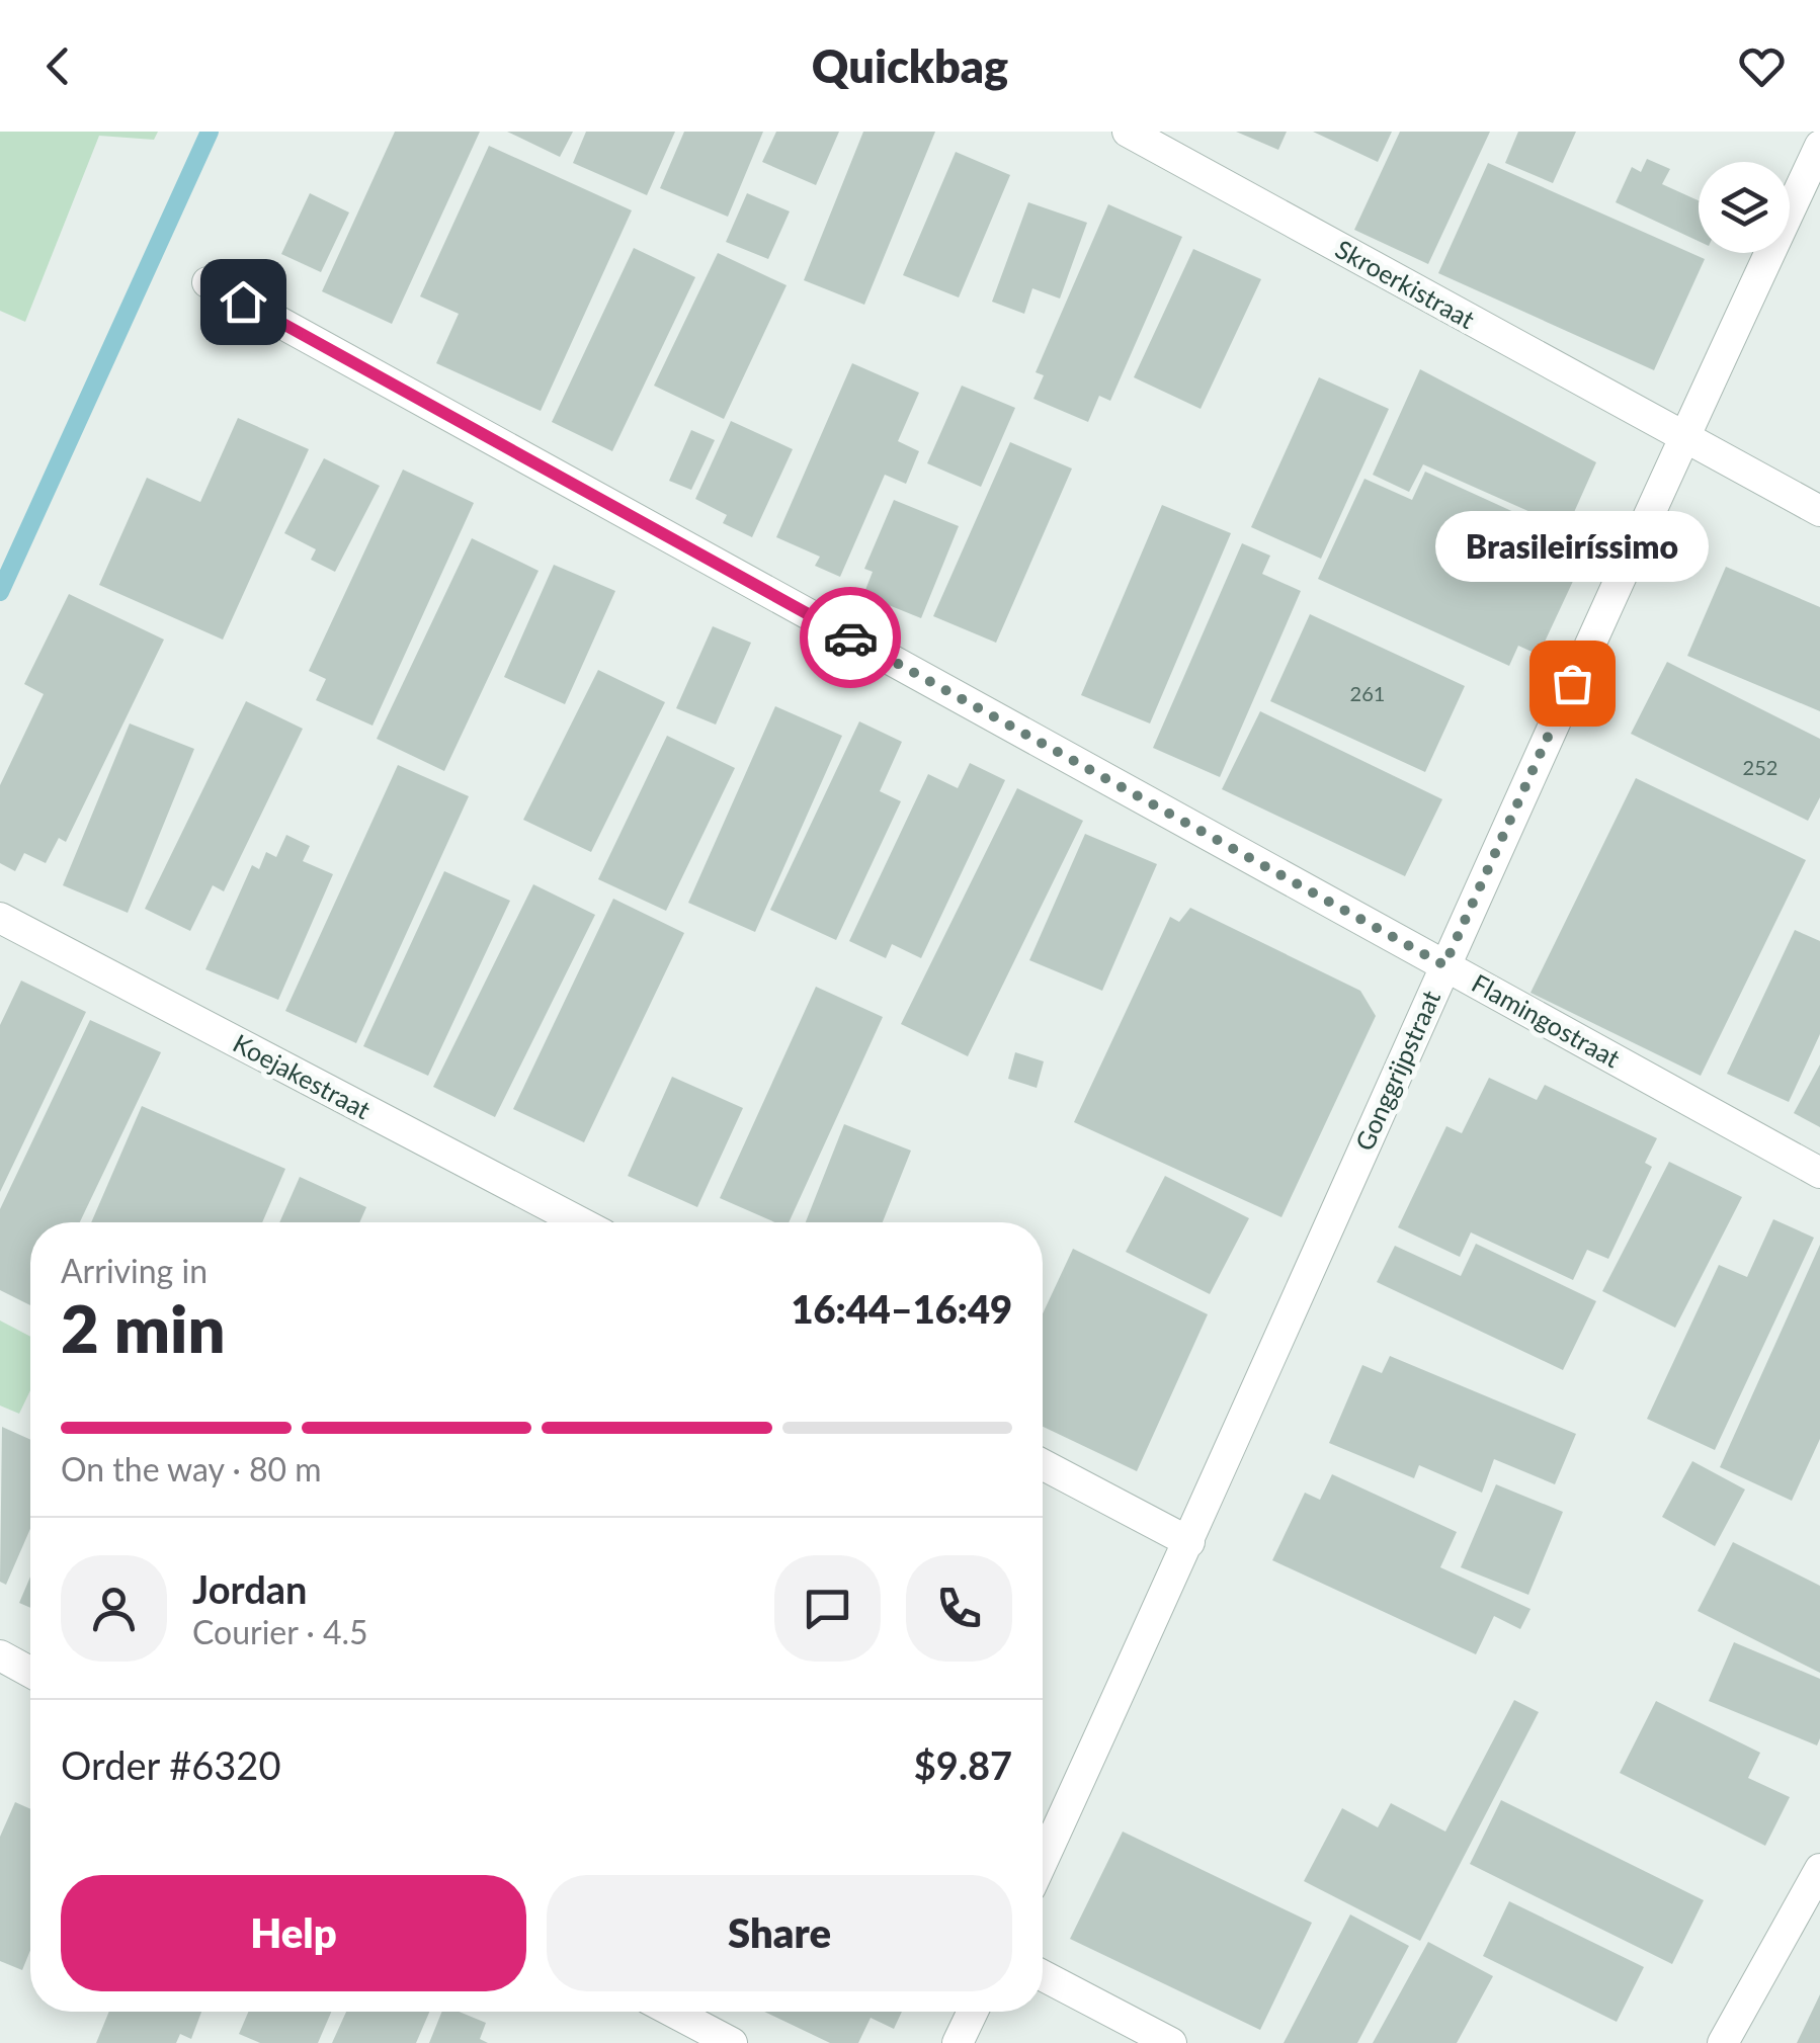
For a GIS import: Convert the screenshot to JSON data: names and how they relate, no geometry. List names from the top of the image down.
{
  "streets": {
    "street": [
      "Skroerkistraat",
      "Flamingostraat",
      "Gonggrijpstraat",
      "Koejakestraat"
    ]
  },
  "crossings": [
    ["Skroerkistraat", "Gonggrijpstraat"],
    ["Flamingostraat", "Gonggrijpstraat"]
  ],
  "places": ["Brasileiríssimo"],
  "house_numbers": ["261", "252"],
  "page": {
    "header": "Quickbag",
    "bubble": "Brasileiríssimo",
    "heading": ["2 min", "Arriving in", "16:44–16:49"],
    "panel": [
      "Jordan",
      "Courier · 4.5",
      "Order #6320",
      "$9.87"
    ],
    "bar": "On the way · 80 m",
    "buttons": ["Help", "Share"]
  }
}
